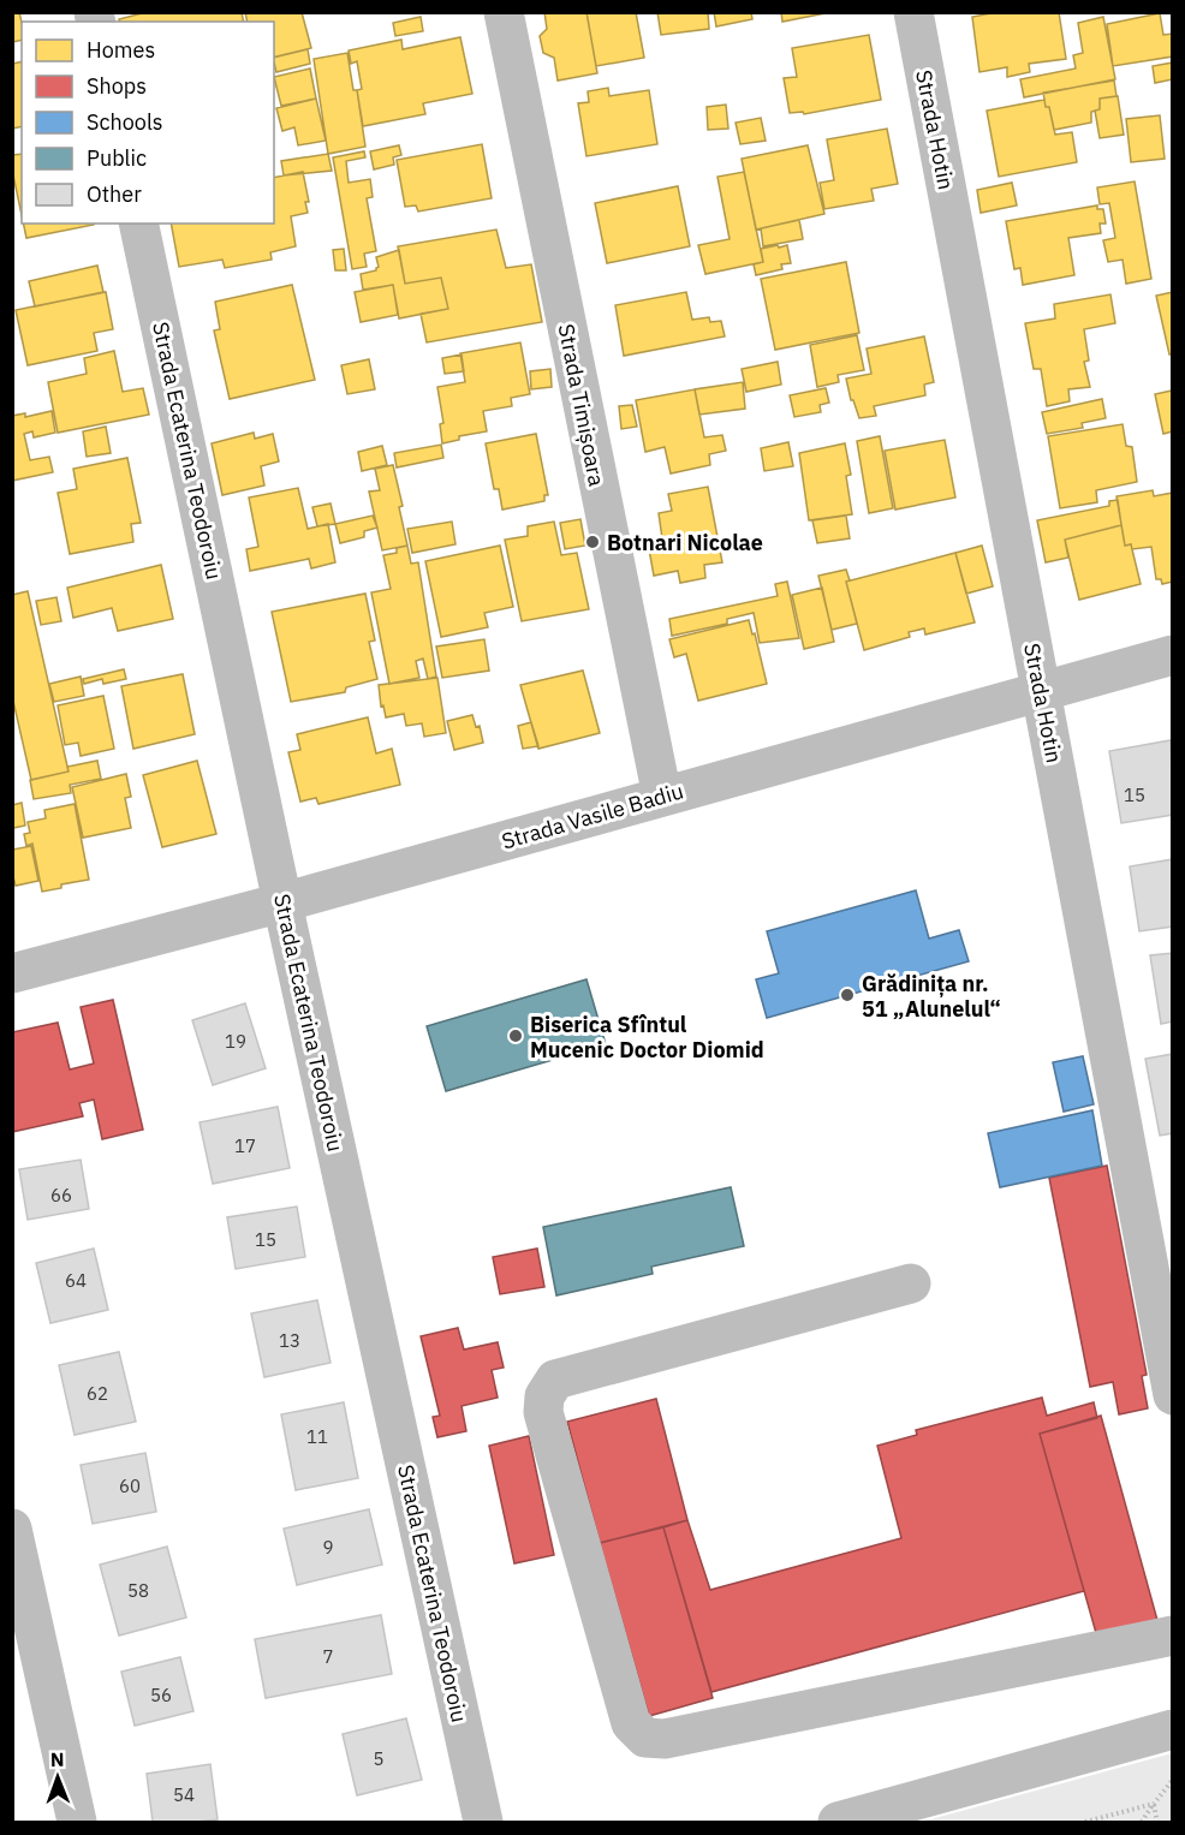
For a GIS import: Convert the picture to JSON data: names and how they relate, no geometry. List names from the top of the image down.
{
  "streets": {
    "street": [
      "Strada Hotin",
      "Strada Timișoara",
      "Strada Ecaterina Teodoroiu",
      "Strada Vasile Badiu"
    ]
  },
  "crossings": [
    ["Strada Hotin", "Strada Vasile Badiu"],
    ["Strada Timișoara", "Strada Vasile Badiu"],
    ["Strada Ecaterina Teodoroiu", "Strada Vasile Badiu"]
  ],
  "places": ["Botnari Nicolae", "Grădinița nr. 51 „Alunelul“", "Biserica Sfîntul Mucenic Doctor Diomid"],
  "house_numbers": [
    "15",
    "19",
    "17",
    "66",
    "15",
    "64",
    "13",
    "62",
    "11",
    "60",
    "9",
    "58",
    "7",
    "56",
    "5",
    "54"
  ],
  "legend": [
    "Homes",
    "Shops",
    "Schools",
    "Public",
    "Other"
  ],
  "north": "top"
}
